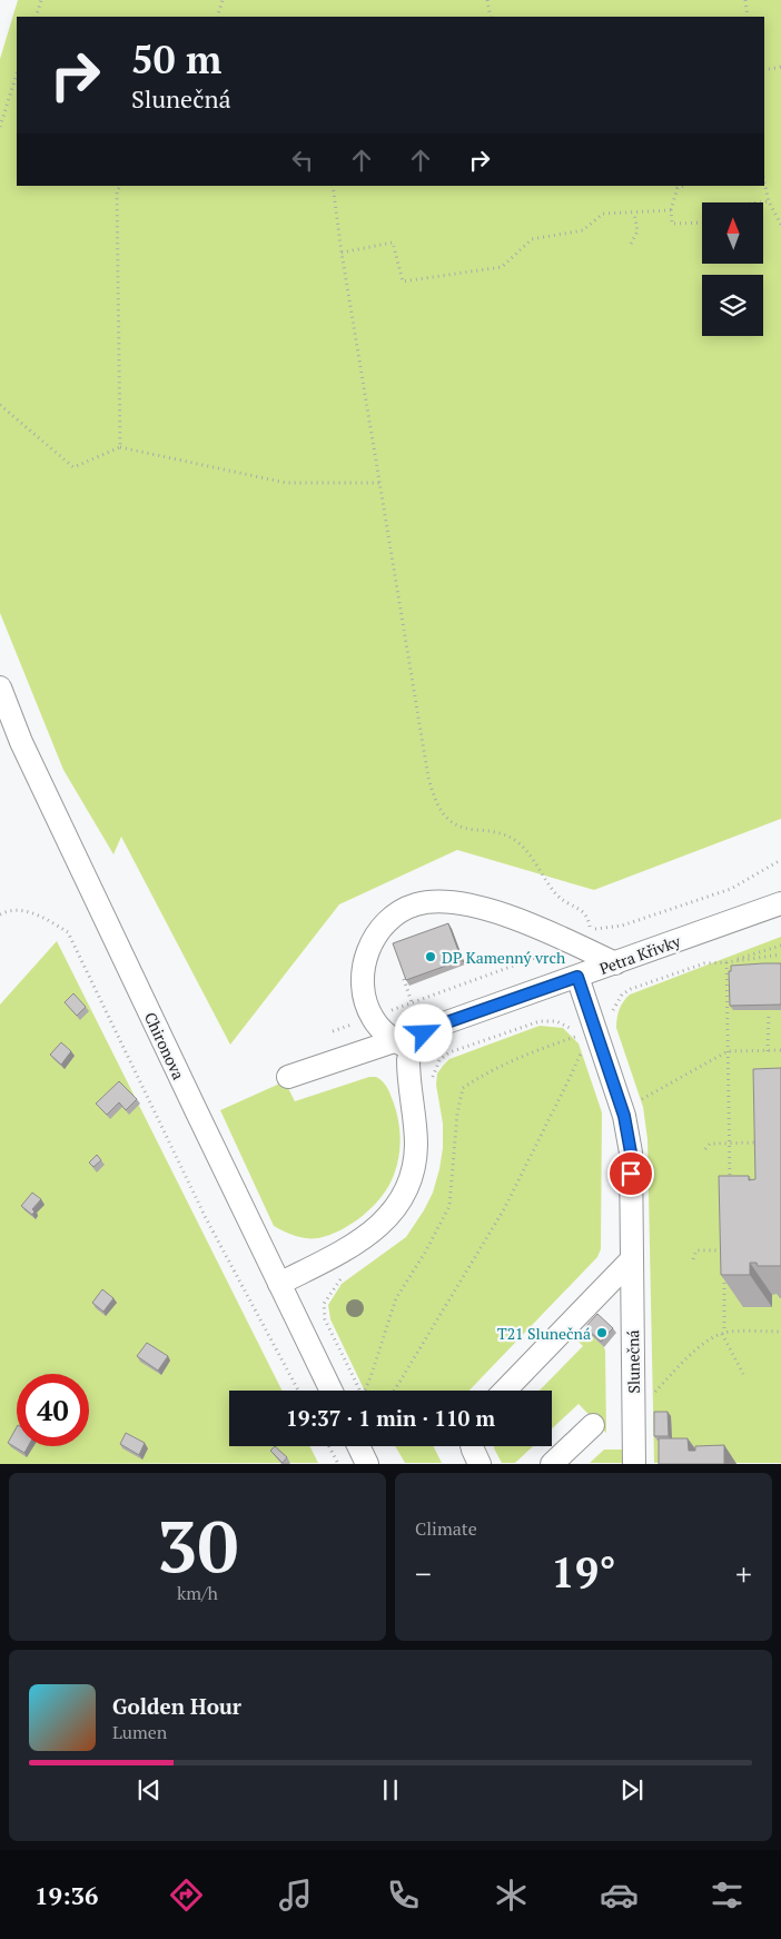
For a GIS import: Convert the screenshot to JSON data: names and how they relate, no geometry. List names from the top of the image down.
{
  "streets": {
    "street": ["Petra Křivky", "Chironova", "Slunečná"]
  },
  "crossings": [
    ["Petra Křivky", "Slunečná"]
  ],
  "places": ["DP Kamenný vrch", "T21 Slunečná"],
  "north": "top",
  "page": {
    "turn": ["50 m", "Slunečná"],
    "limit": "40",
    "trip": "19:37 · 1 min · 110 m",
    "tile": [
      ["30", "km/h"],
      "Climate"
    ],
    "heat": ["−", "19°", "+"],
    "song": ["Golden Hour", "Lumen"],
    "tabs": "19:36"
  }
}
